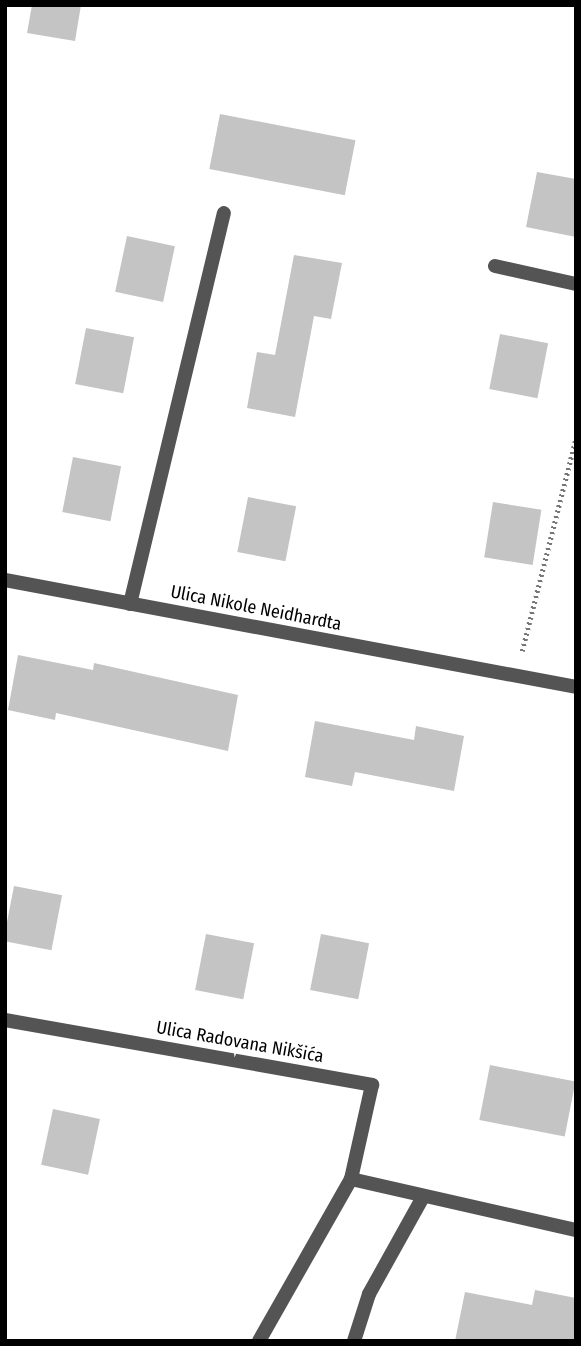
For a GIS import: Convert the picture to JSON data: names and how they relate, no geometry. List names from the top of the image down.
{
  "streets": {
    "street": ["Ulica Nikole Neidhardta", "Ulica Radovana Nikšića"]
  }
}
